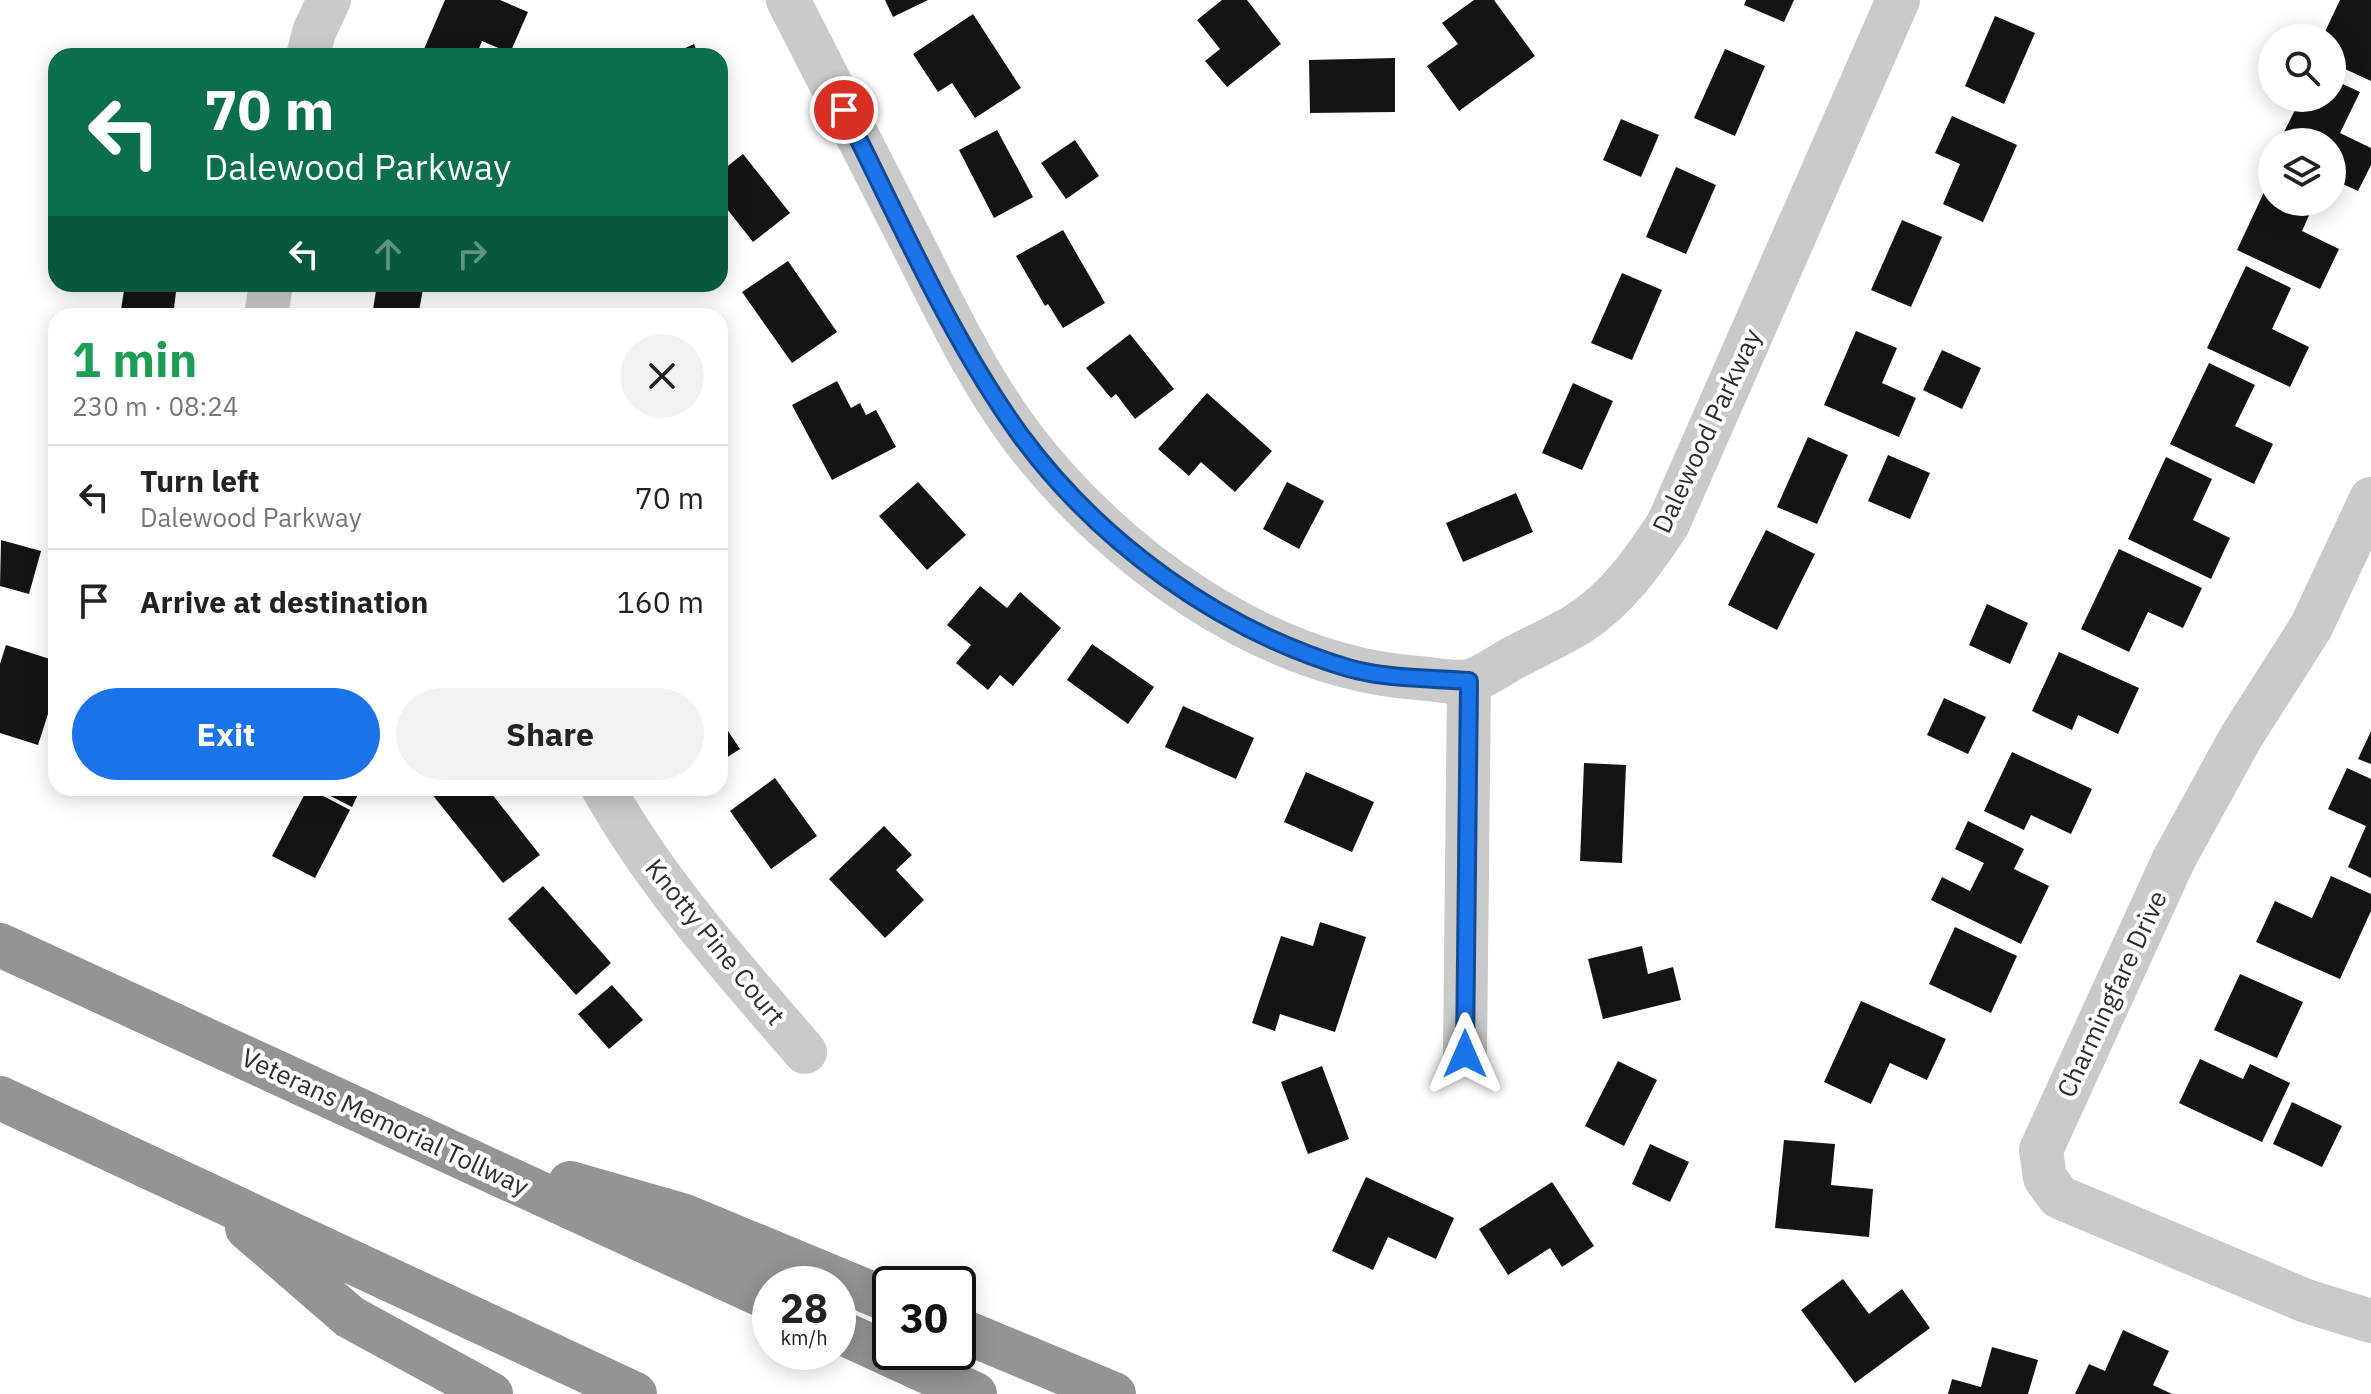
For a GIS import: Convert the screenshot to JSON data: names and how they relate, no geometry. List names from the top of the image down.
{
  "streets": {
    "highway": ["Veterans Memorial Tollway"],
    "street": ["Dalewood Parkway", "Knotty Pine Court", "Charmingfare Drive"]
  },
  "page": {
    "turn": ["70 m", "Dalewood Parkway"],
    "heading": ["1 min", "230 m · 08:24"],
    "list": [
      {
        "name": "Turn left",
        "note": "Dalewood Parkway",
        "value": "70 m"
      },
      {
        "name": "Arrive at destination",
        "value": "160 m"
      }
    ],
    "buttons": ["Exit", "Share"],
    "speed": "28 km/h",
    "limit": "30"
  }
}
